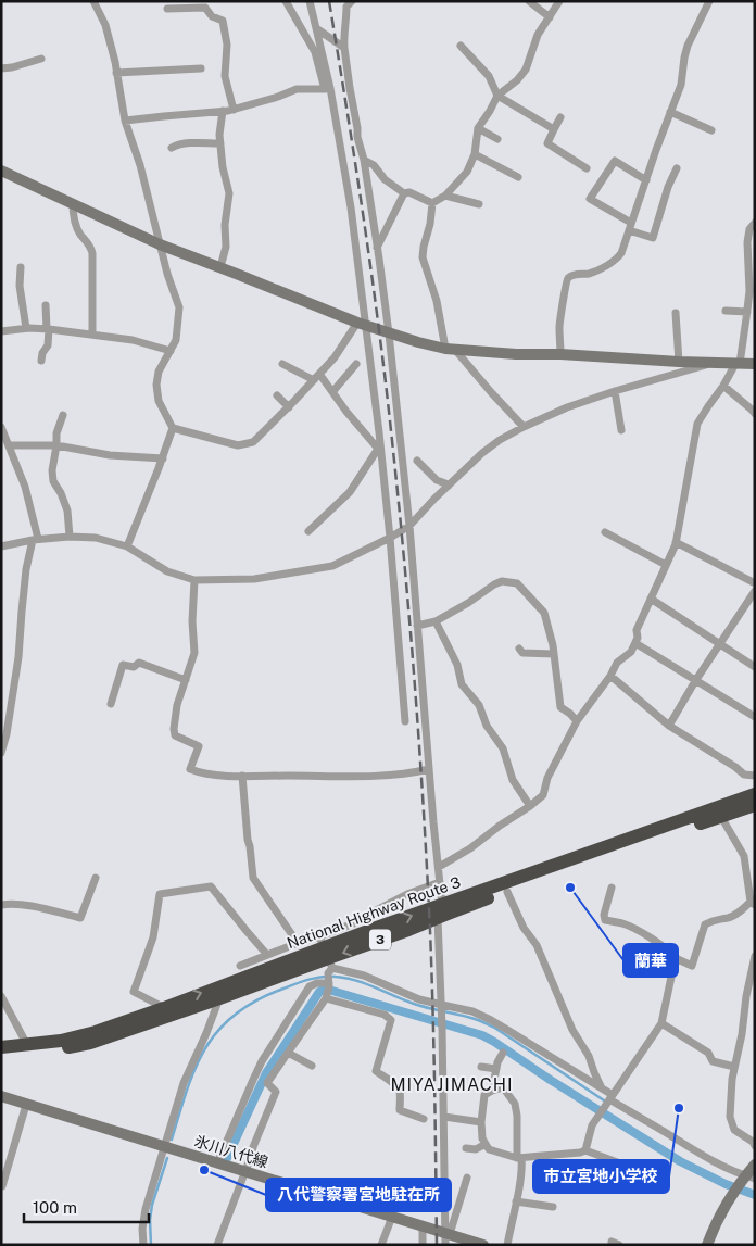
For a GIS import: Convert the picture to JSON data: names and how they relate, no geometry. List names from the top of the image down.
{
  "streets": {
    "highway": ["National Highway Route 3", "3"],
    "street": ["氷川八代線"]
  },
  "districts": ["MIYAJIMACHI"],
  "places": ["蘭華", "市立宮地小学校", "八代警察署宮地駐在所"],
  "scale_bar": "100 m"
}
